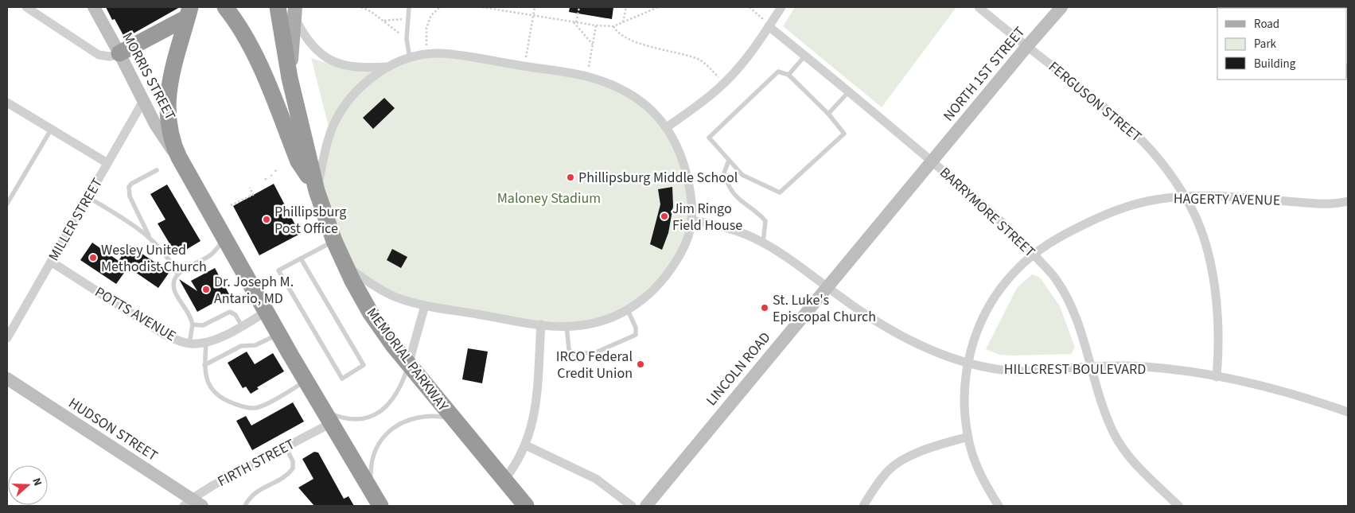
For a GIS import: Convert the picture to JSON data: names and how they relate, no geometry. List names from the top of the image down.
{
  "streets": {
    "highway": ["MEMORIAL PARKWAY"],
    "main road": [
      "NORTH 1ST STREET",
      "MORRIS STREET",
      "LINCOLN ROAD",
      "HUDSON STREET"
    ],
    "street": [
      "FERGUSON STREET",
      "HAGERTY AVENUE",
      "BARRYMORE STREET",
      "MILLER STREET",
      "POTTS AVENUE",
      "HILLCREST BOULEVARD",
      "FIRTH STREET"
    ]
  },
  "crossings": [
    ["NORTH 1ST STREET", "FERGUSON STREET"],
    ["NORTH 1ST STREET", "BARRYMORE STREET"],
    ["NORTH 1ST STREET", "LINCOLN ROAD"],
    ["MORRIS STREET", "MILLER STREET"],
    ["FERGUSON STREET", "HAGERTY AVENUE"],
    ["FERGUSON STREET", "HILLCREST BOULEVARD"],
    ["HAGERTY AVENUE", "BARRYMORE STREET"],
    ["HAGERTY AVENUE", "HILLCREST BOULEVARD"],
    ["BARRYMORE STREET", "LINCOLN ROAD"],
    ["BARRYMORE STREET", "HILLCREST BOULEVARD"],
    ["MILLER STREET", "POTTS AVENUE"],
    ["LINCOLN ROAD", "HILLCREST BOULEVARD"],
    ["HUDSON STREET", "FIRTH STREET"]
  ],
  "parks": ["Maloney Stadium"],
  "places": [
    "Phillipsburg Middle School",
    "Jim Ringo Field House",
    "Phillipsburg Post Office",
    "Wesley United Methodist Church",
    "Dr. Joseph M. Antario, MD",
    "St. Luke's Episcopal Church",
    "IRCO Federal Credit Union"
  ],
  "legend": ["Road", "Park", "Building"],
  "north": "right"
}
